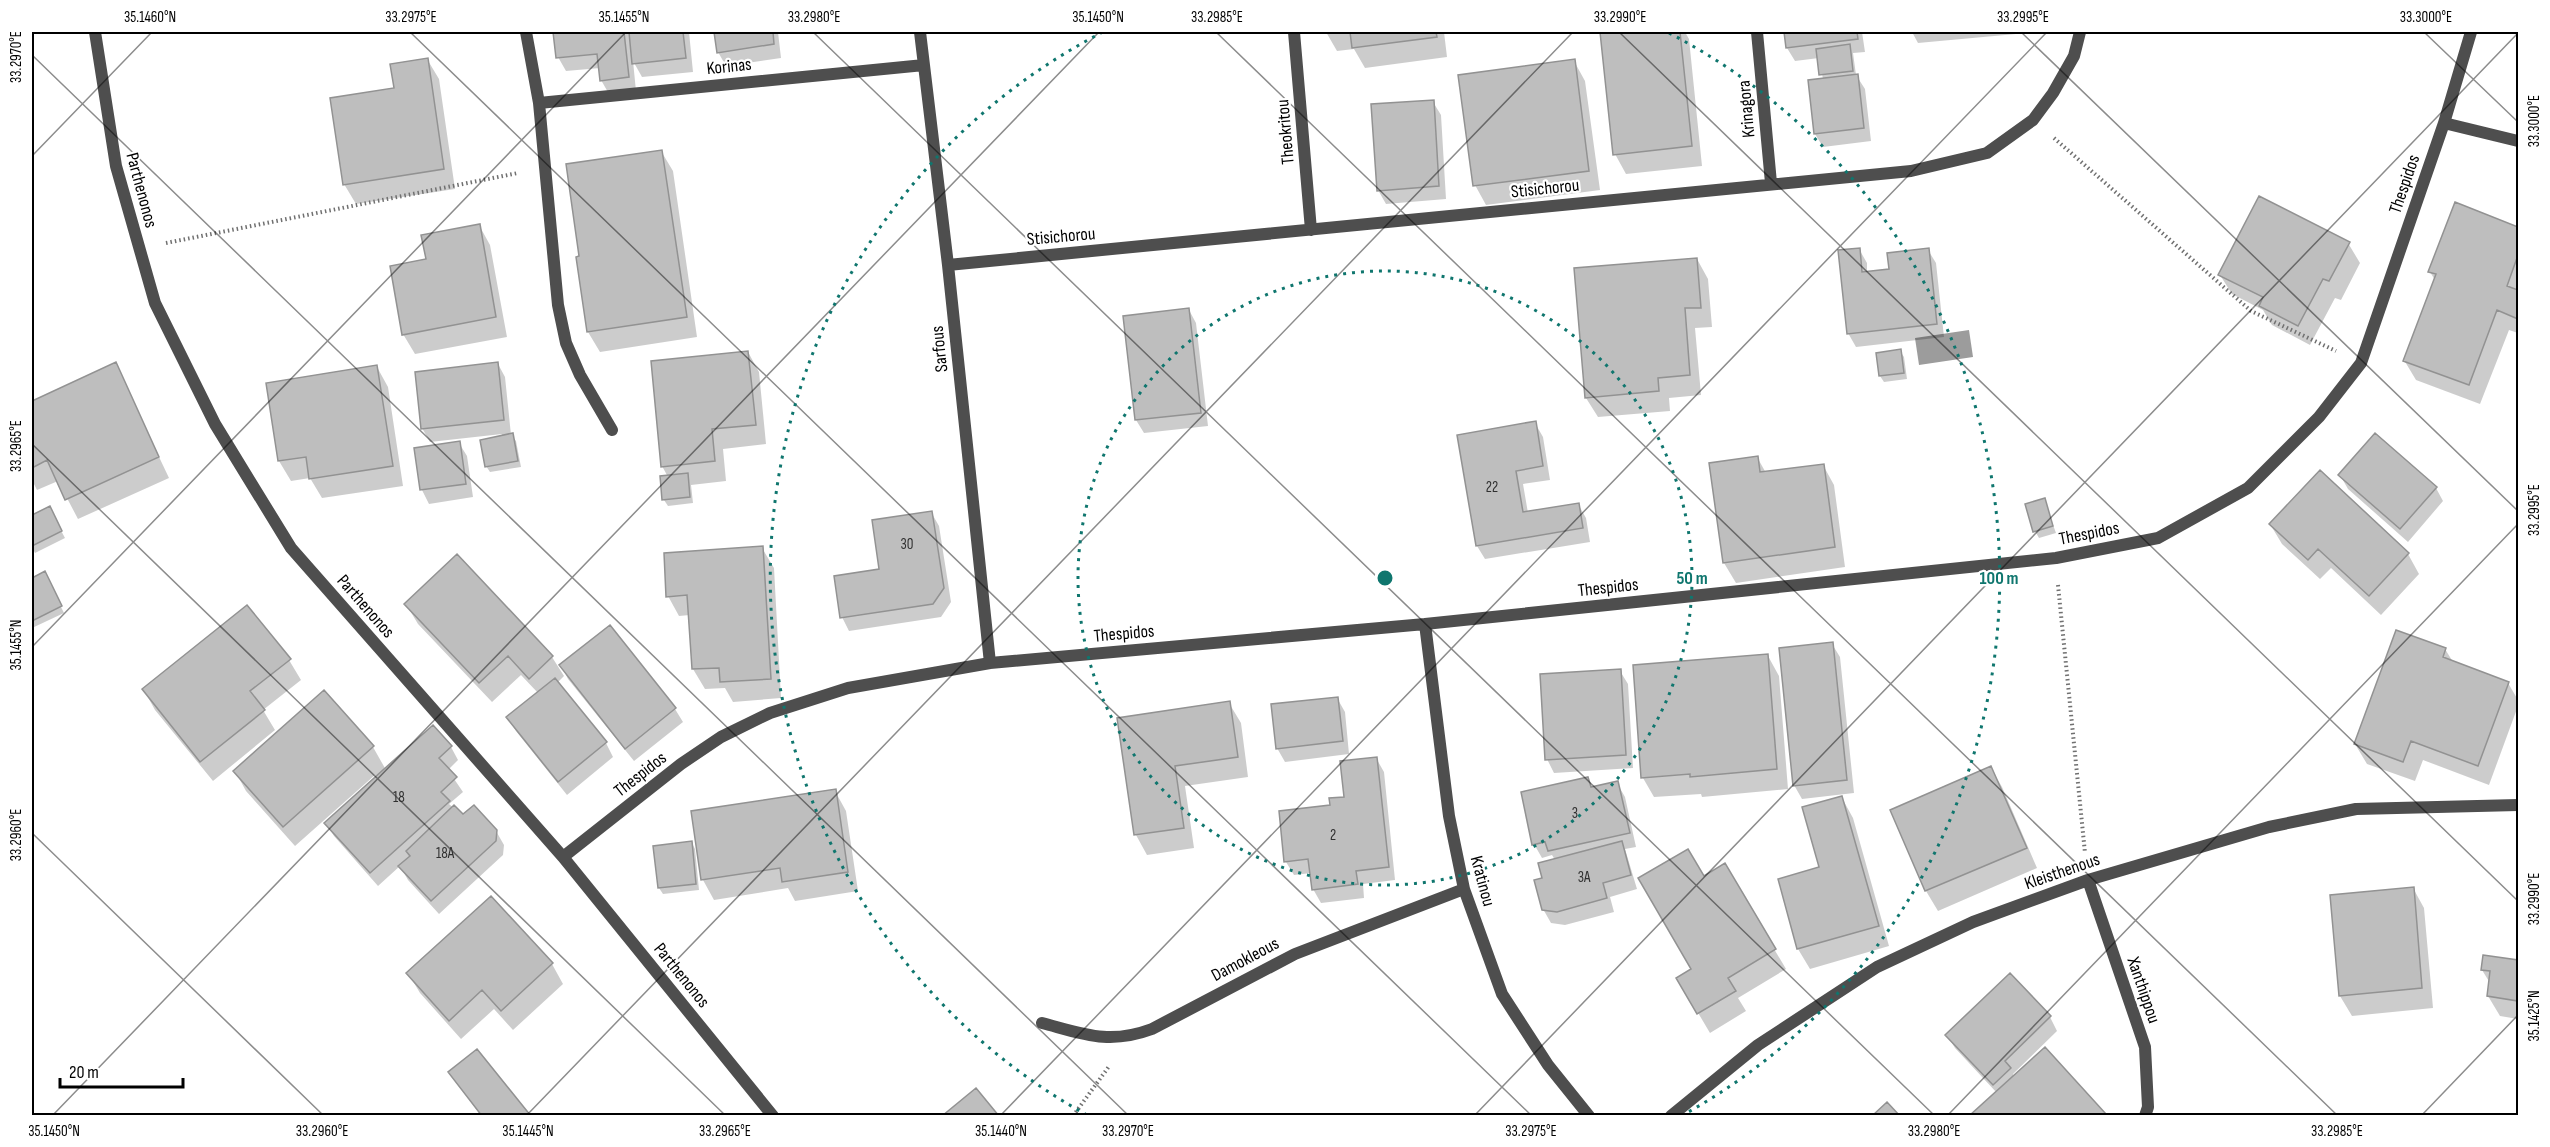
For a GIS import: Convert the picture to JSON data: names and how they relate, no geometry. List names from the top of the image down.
{
  "streets": {
    "street": [
      "Korinas",
      "Krinagora",
      "Theokritou",
      "Thespidos",
      "Stisichorou",
      "Parthenonos",
      "Sarfous",
      "Kleisthenous",
      "Kratinou",
      "Damokleous",
      "Xanthippou"
    ]
  },
  "crossings": [
    ["Korinas", "Sarfous"],
    ["Krinagora", "Stisichorou"],
    ["Theokritou", "Stisichorou"],
    ["Thespidos", "Parthenonos"],
    ["Thespidos", "Sarfous"],
    ["Thespidos", "Kratinou"],
    ["Stisichorou", "Sarfous"],
    ["Kleisthenous", "Xanthippou"],
    ["Kratinou", "Damokleous"]
  ],
  "house_numbers": [
    "22",
    "30",
    "18",
    "3",
    "2",
    "18A",
    "3A"
  ],
  "scale_bar": "20 m",
  "coordinates": [
    "35.1460°N",
    "33.2975°E",
    "35.1455°N",
    "33.2980°E",
    "35.1450°N",
    "33.2985°E",
    "33.2990°E",
    "33.2995°E",
    "33.3000°E",
    "33.2970°E",
    "33.2965°E",
    "33.2960°E",
    "35.1425°N",
    "35.1445°N",
    "35.1440°N"
  ],
  "rings": ["50 m", "100 m"]
}
